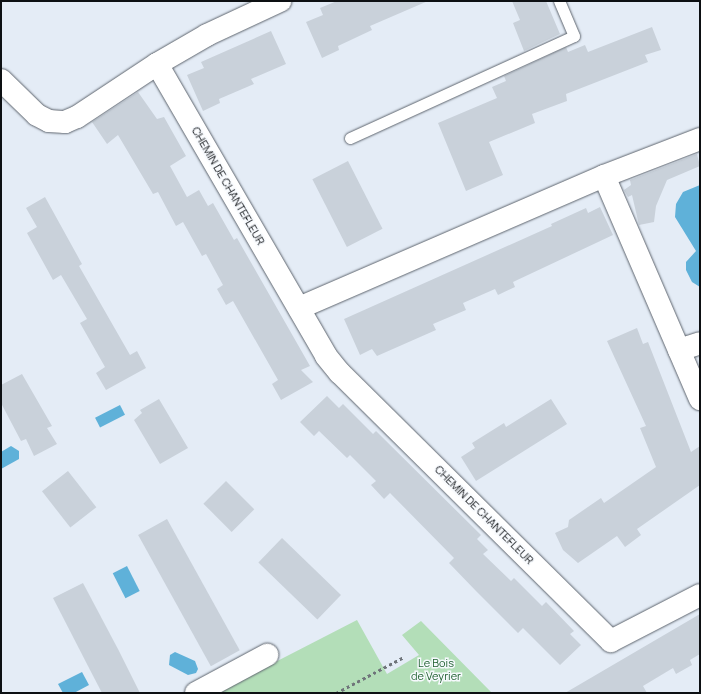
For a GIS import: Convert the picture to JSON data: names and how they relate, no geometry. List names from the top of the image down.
{
  "streets": {
    "street": ["CHEMIN DE CHANTEFLEUR"]
  },
  "parks": ["Le Bois de Veyrier"]
}
